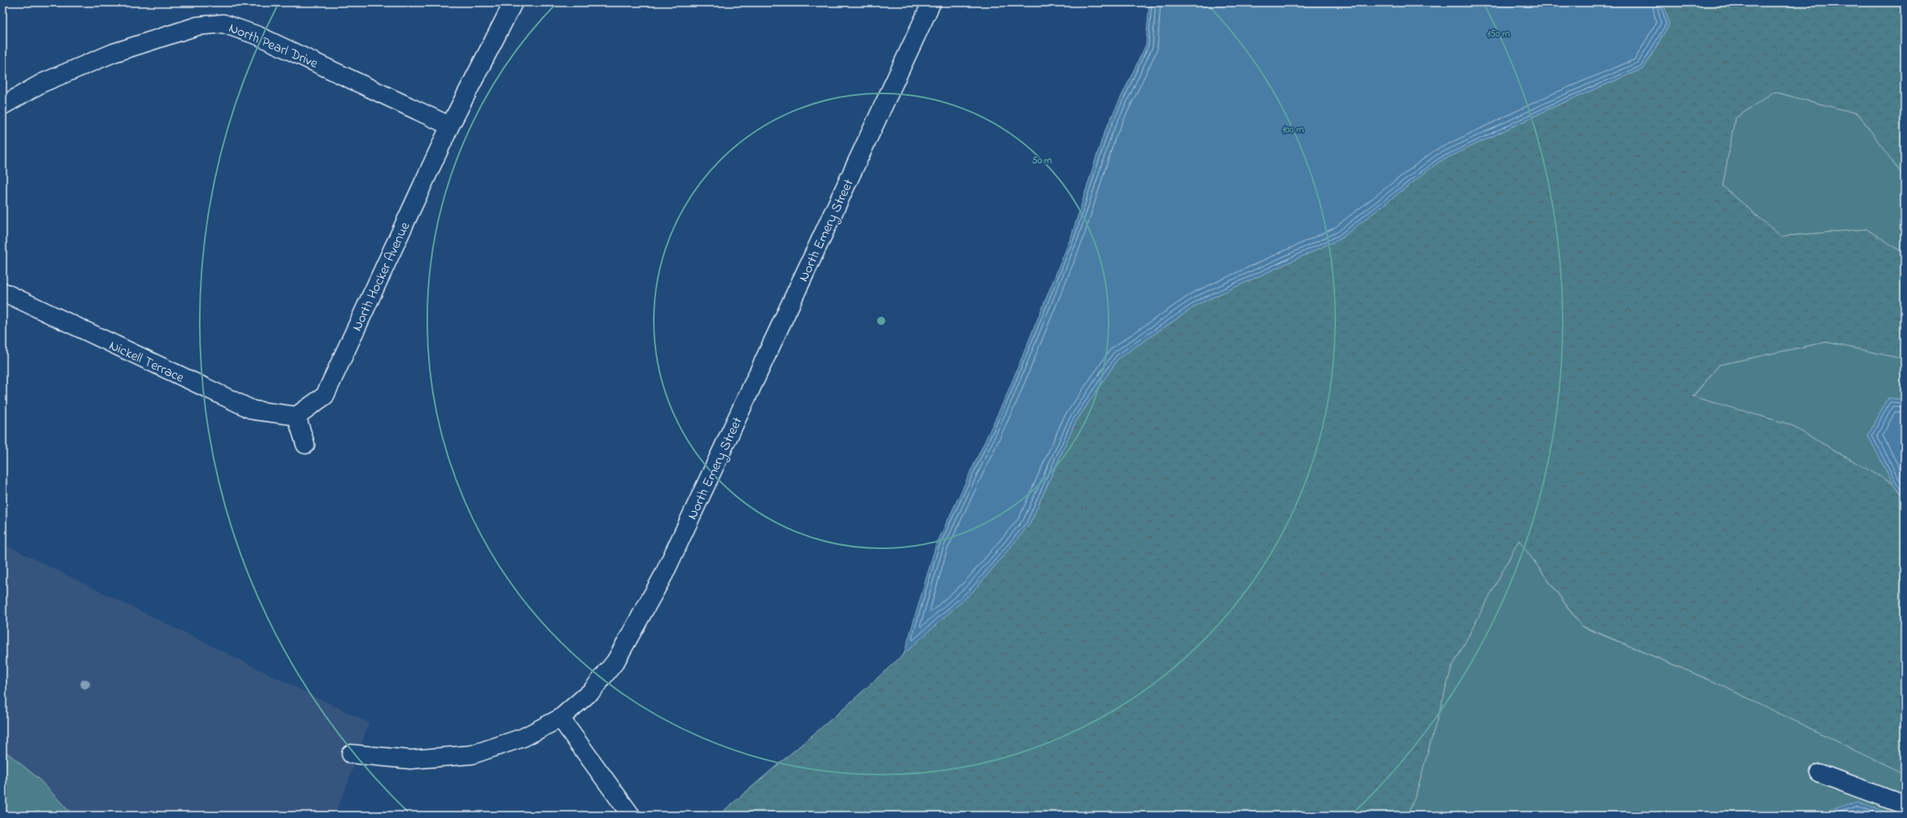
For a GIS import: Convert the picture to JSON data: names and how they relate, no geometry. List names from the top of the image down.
{
  "streets": {
    "street": [
      "North Pearl Drive",
      "North Emery Street",
      "North Hocker Avenue",
      "Nickell Terrace"
    ]
  },
  "crossings": [
    ["North Pearl Drive", "North Hocker Avenue"],
    ["North Hocker Avenue", "Nickell Terrace"]
  ],
  "rings": ["150 m", "100 m", "50 m"]
}
